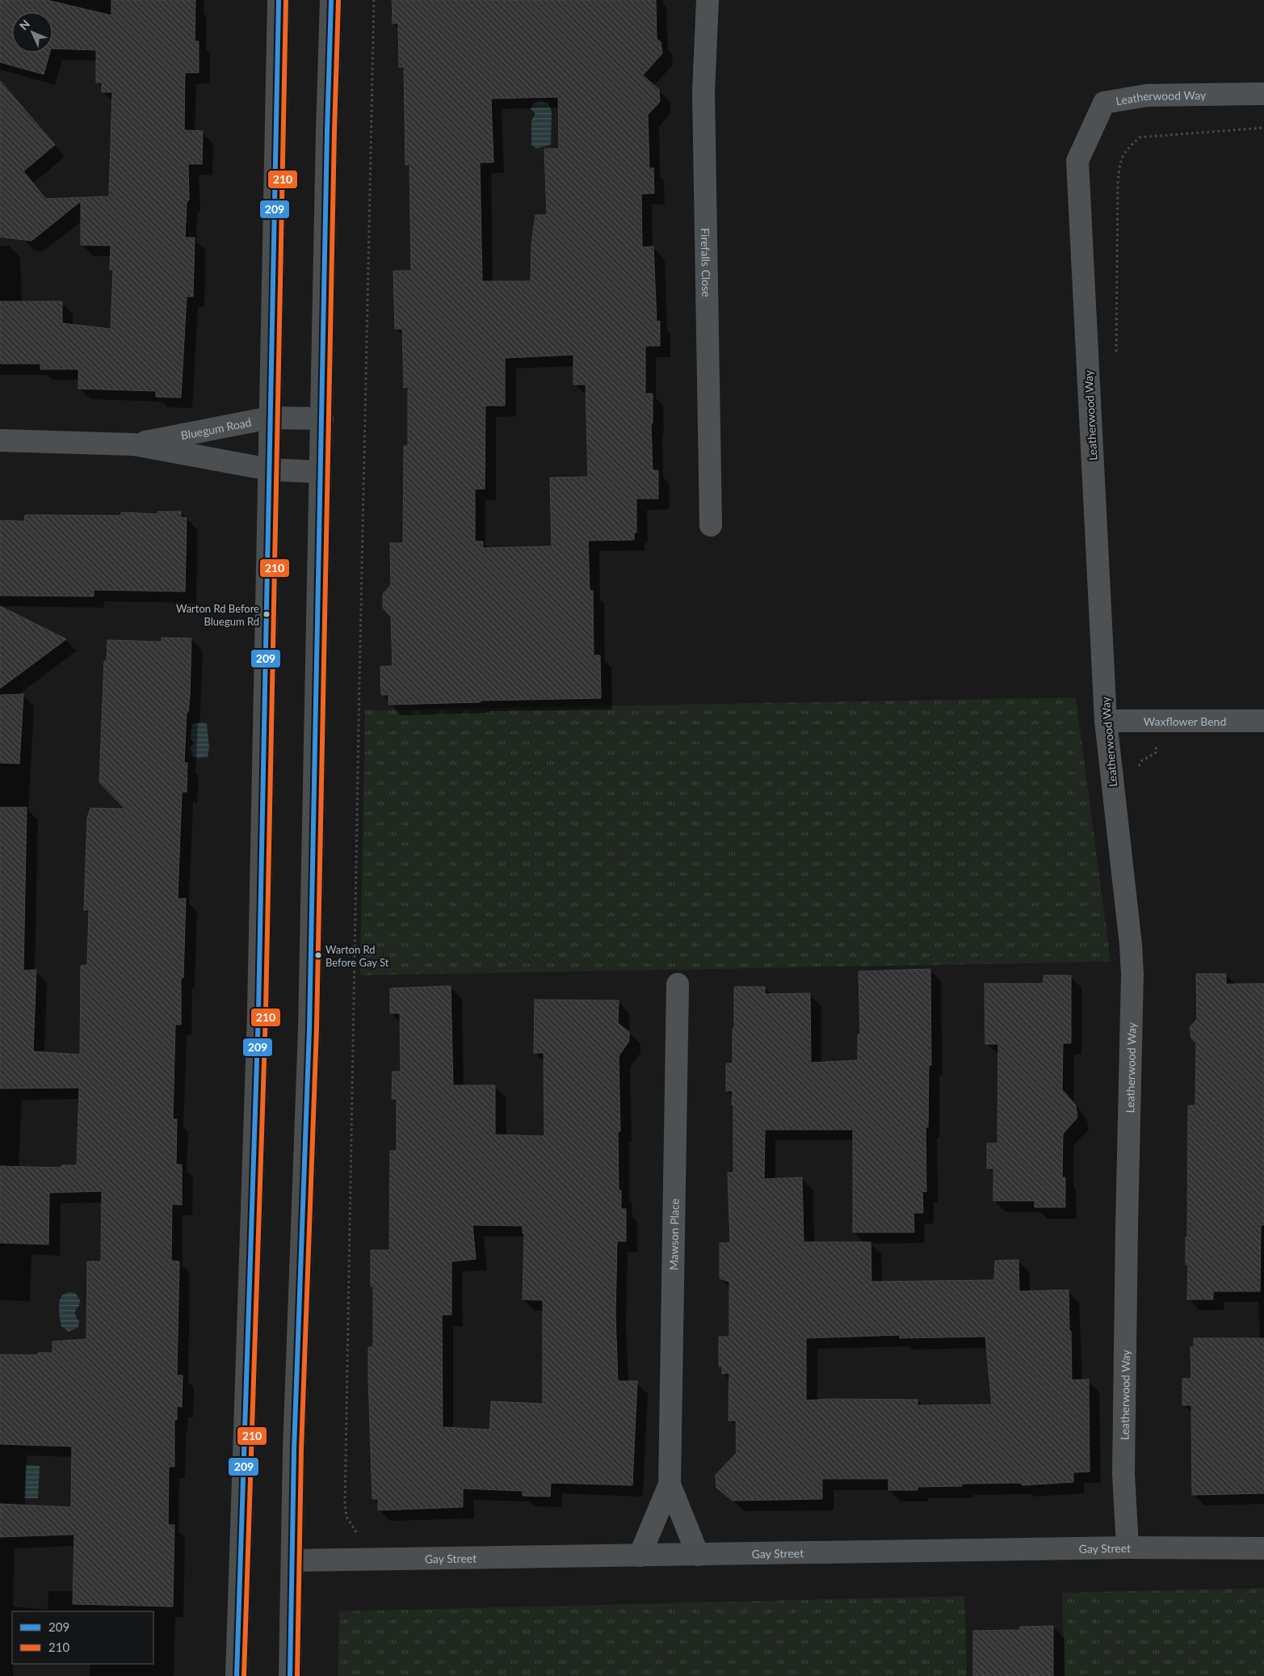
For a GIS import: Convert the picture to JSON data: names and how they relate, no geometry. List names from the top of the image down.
{
  "streets": {
    "street": [
      "Leatherwood Way",
      "Firefalls Close",
      "Bluegum Road",
      "Waxflower Bend",
      "Mawson Place",
      "Gay Street"
    ]
  },
  "crossings": [
    ["Leatherwood Way", "Waxflower Bend"],
    ["Leatherwood Way", "Gay Street"],
    ["Mawson Place", "Gay Street"]
  ],
  "places": ["Warton Rd Before Bluegum Rd", "Warton Rd Before Gay St"],
  "lines": ["transit line 209", "transit line 210"],
  "legend": ["209", "210"],
  "north": "top left"
}
